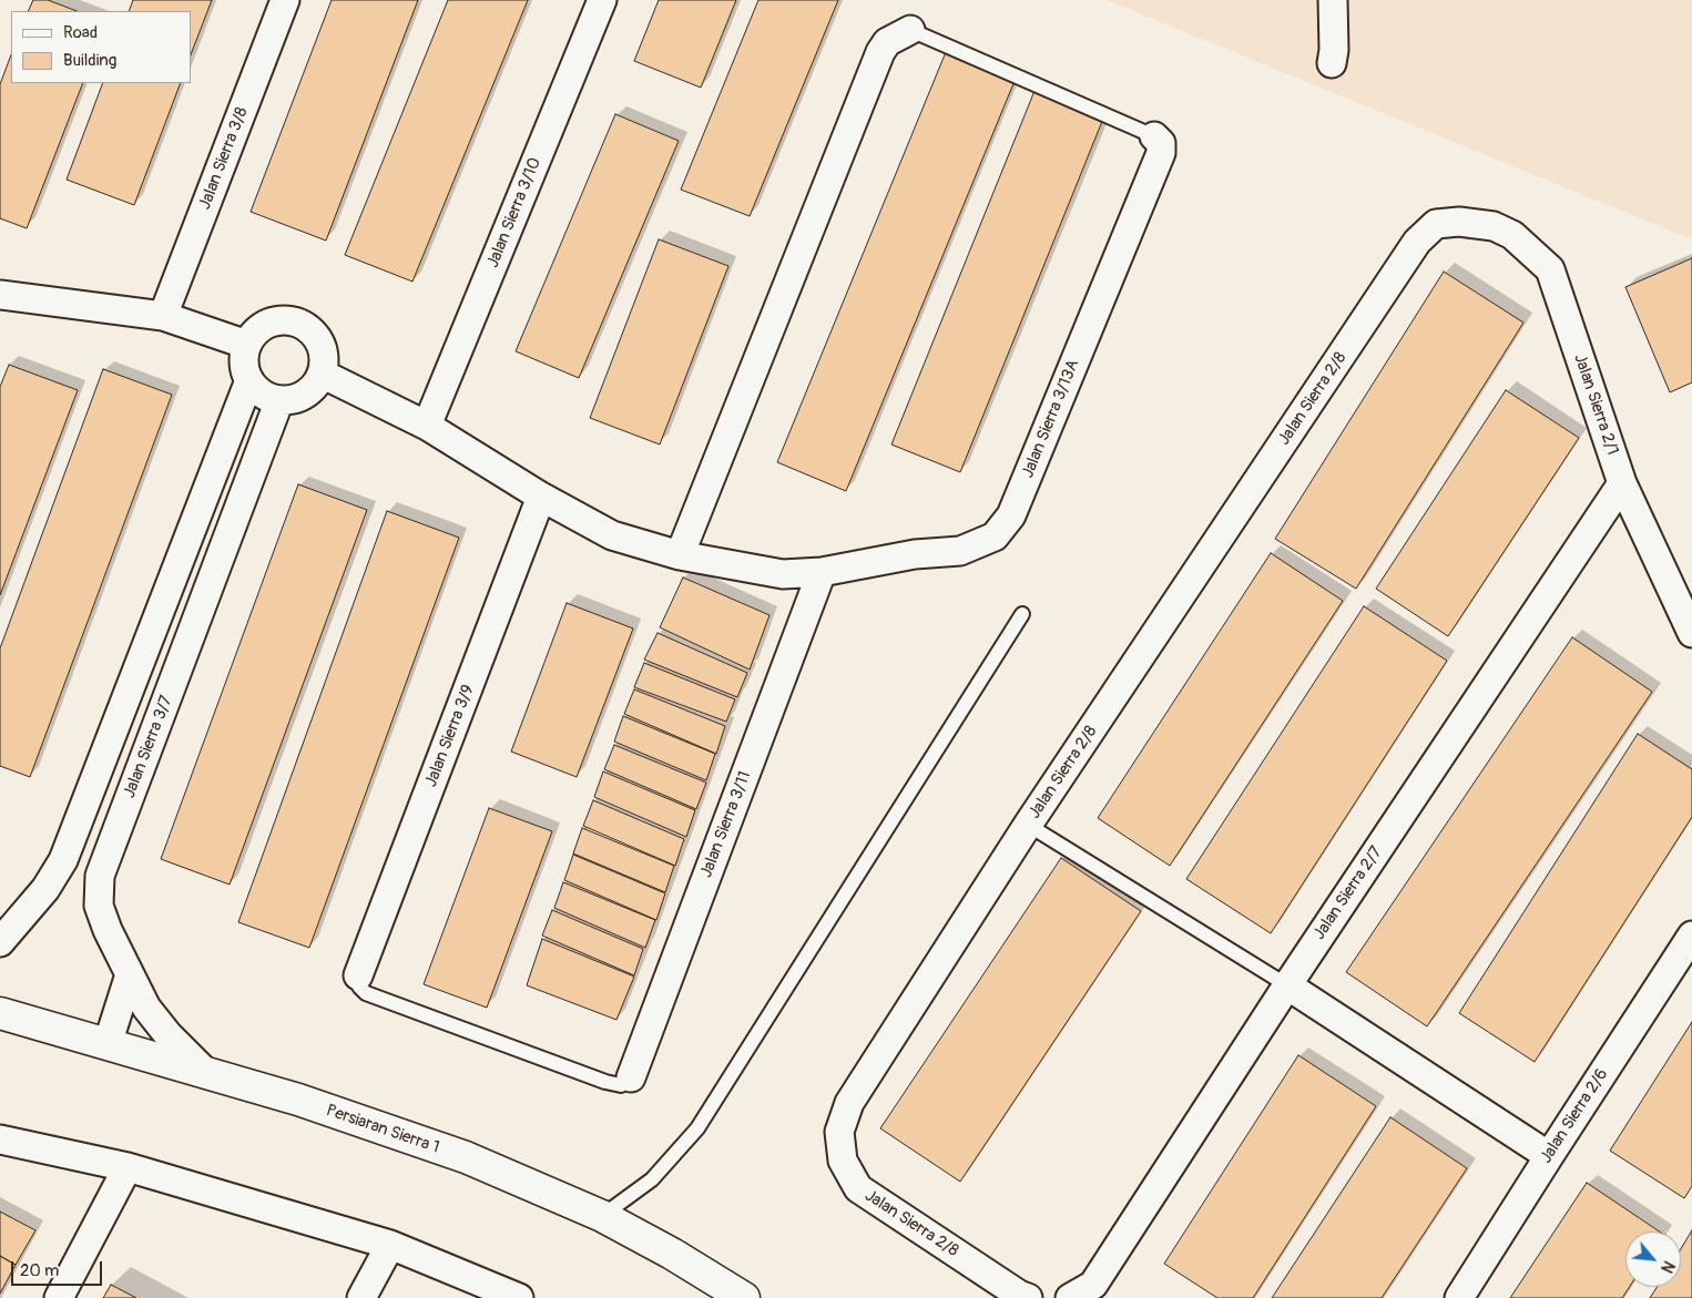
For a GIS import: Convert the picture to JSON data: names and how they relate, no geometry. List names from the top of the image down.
{
  "streets": {
    "street": [
      "Jalan Sierra 3/8",
      "Jalan Sierra 3/10",
      "Jalan Sierra 2/8",
      "Jalan Sierra 2/1",
      "Jalan Sierra 3/13A",
      "Jalan Sierra 3/9",
      "Jalan Sierra 3/7",
      "Jalan Sierra 3/11",
      "Jalan Sierra 2/7",
      "Jalan Sierra 2/6",
      "Persiaran Sierra 1"
    ]
  },
  "crossings": [
    ["Jalan Sierra 3/10", "Jalan Sierra 3/13A"],
    ["Jalan Sierra 2/8", "Jalan Sierra 2/1"],
    ["Jalan Sierra 2/1", "Jalan Sierra 2/7"],
    ["Jalan Sierra 3/13A", "Jalan Sierra 3/9"],
    ["Jalan Sierra 3/13A", "Jalan Sierra 3/7"],
    ["Jalan Sierra 3/13A", "Jalan Sierra 3/11"],
    ["Jalan Sierra 3/7", "Persiaran Sierra 1"]
  ],
  "legend": ["Road", "Building"],
  "scale_bar": "20 m",
  "north": "bottom right"
}
